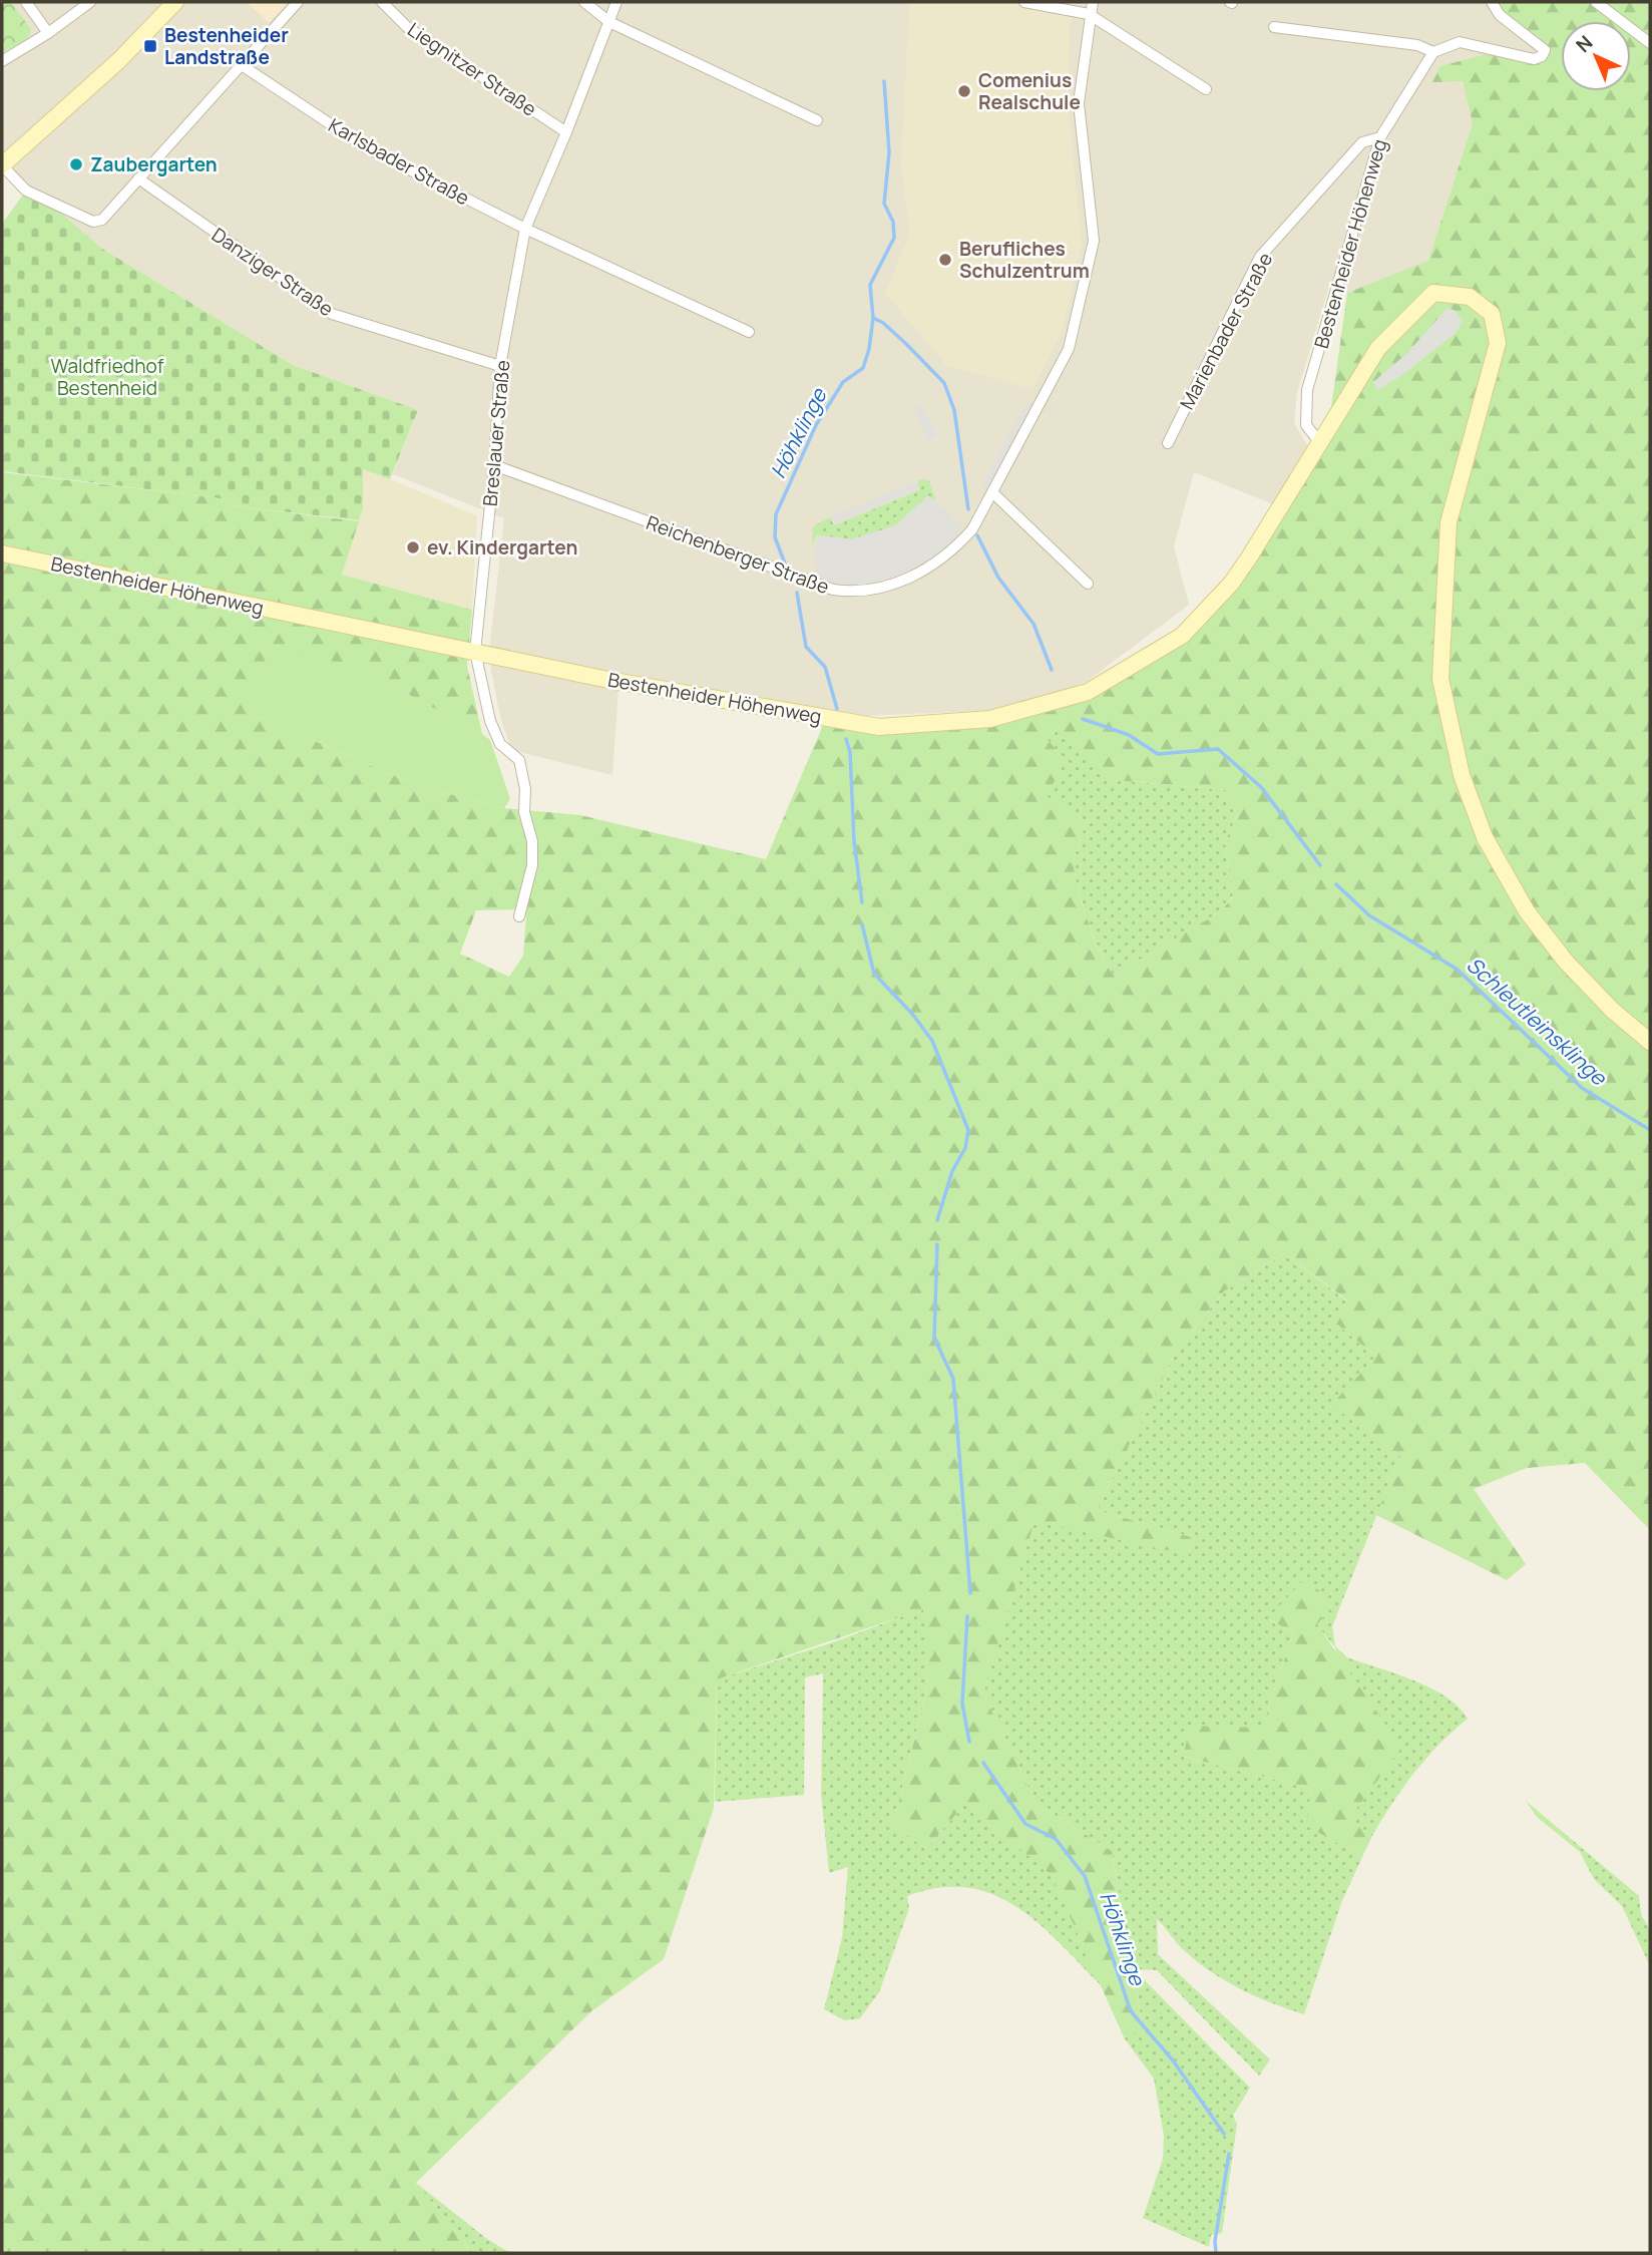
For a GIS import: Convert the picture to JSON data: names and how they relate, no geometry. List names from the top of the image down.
{
  "streets": {
    "street": [
      "Liegnitzer Straße",
      "Karlsbader Straße",
      "Bestenheider Höhenweg",
      "Danziger Straße",
      "Marienbader Straße",
      "Breslauer Straße",
      "Reichenberger Straße"
    ]
  },
  "crossings": [
    ["Liegnitzer Straße", "Breslauer Straße"],
    ["Karlsbader Straße", "Breslauer Straße"],
    ["Bestenheider Höhenweg", "Marienbader Straße"],
    ["Bestenheider Höhenweg", "Breslauer Straße"],
    ["Danziger Straße", "Breslauer Straße"],
    ["Breslauer Straße", "Reichenberger Straße"]
  ],
  "water": ["Höhklinge", "Schleutleinsklinge"],
  "parks": ["Waldfriedhof Bestenheid"],
  "places": {
    "transit": ["Bestenheider Landstraße"],
    "other": [
      "Comenius Realschule",
      "Zaubergarten",
      "Berufliches Schulzentrum",
      "ev. Kindergarten"
    ]
  },
  "north": "top left"
}
